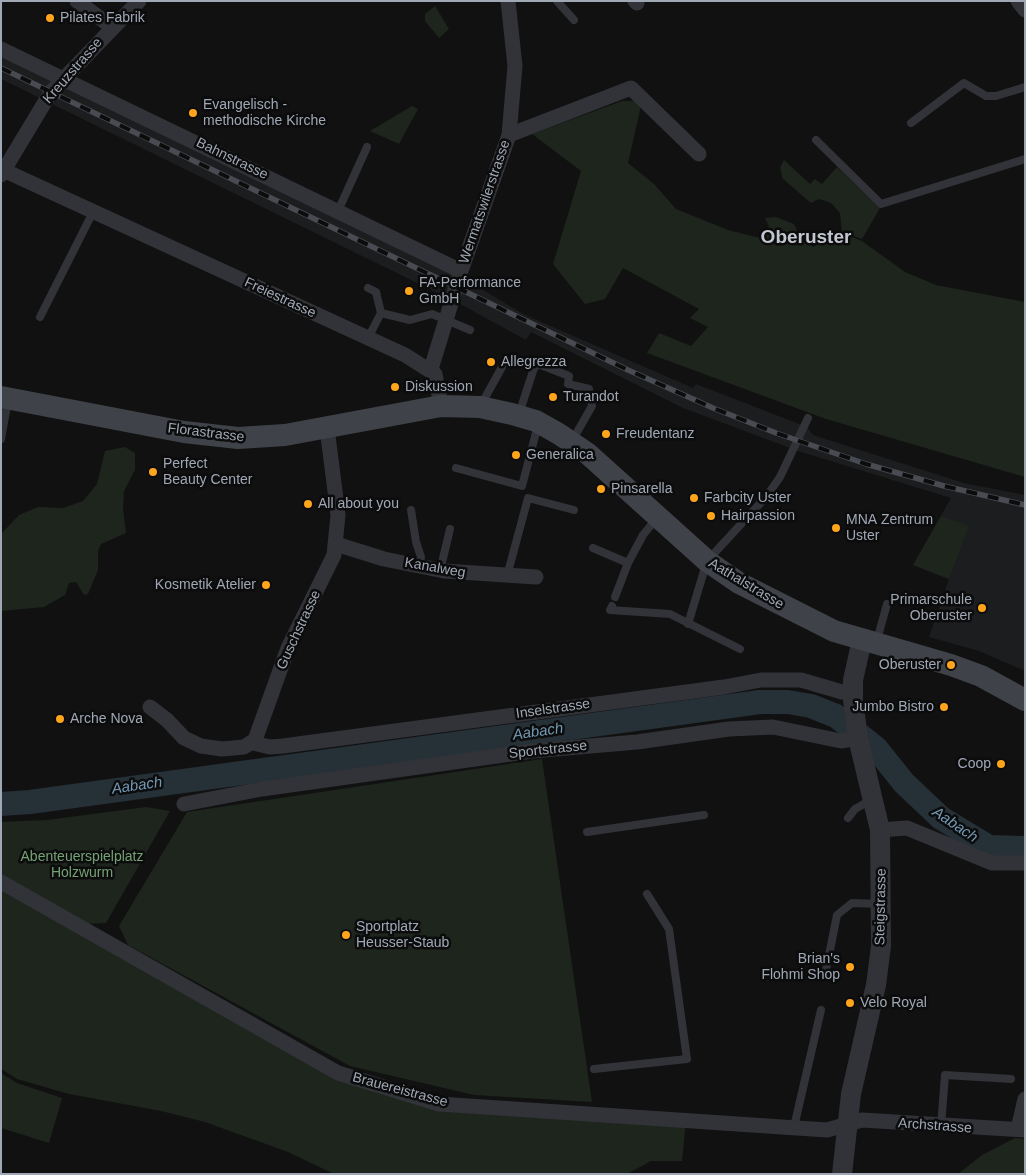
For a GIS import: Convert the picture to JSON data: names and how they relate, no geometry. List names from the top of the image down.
{
  "streets": {
    "main road": ["Florastrasse", "Aathalstrasse"],
    "street": [
      "Kreuzstrasse",
      "Bahnstrasse",
      "Wermatswilerstrasse",
      "Freiestrasse",
      "Kanalweg",
      "Guschstrasse",
      "Inselstrasse",
      "Sportstrasse",
      "Steigstrasse",
      "Brauereistrasse",
      "Archstrasse"
    ]
  },
  "crossings": [
    ["Kreuzstrasse", "Bahnstrasse"],
    ["Kreuzstrasse", "Freiestrasse"],
    ["Bahnstrasse", "Wermatswilerstrasse"],
    ["Wermatswilerstrasse", "Freiestrasse"],
    ["Florastrasse", "Aathalstrasse"],
    ["Florastrasse", "Guschstrasse"],
    ["Kanalweg", "Guschstrasse"],
    ["Aathalstrasse", "Steigstrasse"],
    ["Guschstrasse", "Inselstrasse"],
    ["Inselstrasse", "Steigstrasse"],
    ["Sportstrasse", "Steigstrasse"],
    ["Steigstrasse", "Brauereistrasse"],
    ["Steigstrasse", "Archstrasse"],
    ["Brauereistrasse", "Archstrasse"]
  ],
  "districts": ["Oberuster"],
  "water": ["Aabach"],
  "parks": ["Abenteuerspielplatz Holzwurm"],
  "places": [
    "Pilates Fabrik",
    "Evangelisch - methodische Kirche",
    "FA-Performance GmbH",
    "Allegrezza",
    "Diskussion",
    "Turandot",
    "Freudentanz",
    "Generalica",
    "Perfect Beauty Center",
    "Pinsarella",
    "Farbcity Uster",
    "All about you",
    "Hairpassion",
    "MNA Zentrum Uster",
    "Kosmetik Atelier",
    "Primarschule Oberuster",
    "Oberuster",
    "Jumbo Bistro",
    "Arche Nova",
    "Coop",
    "Sportplatz Heusser-Staub",
    "Brian's Flohmi Shop",
    "Velo Royal"
  ]
}
